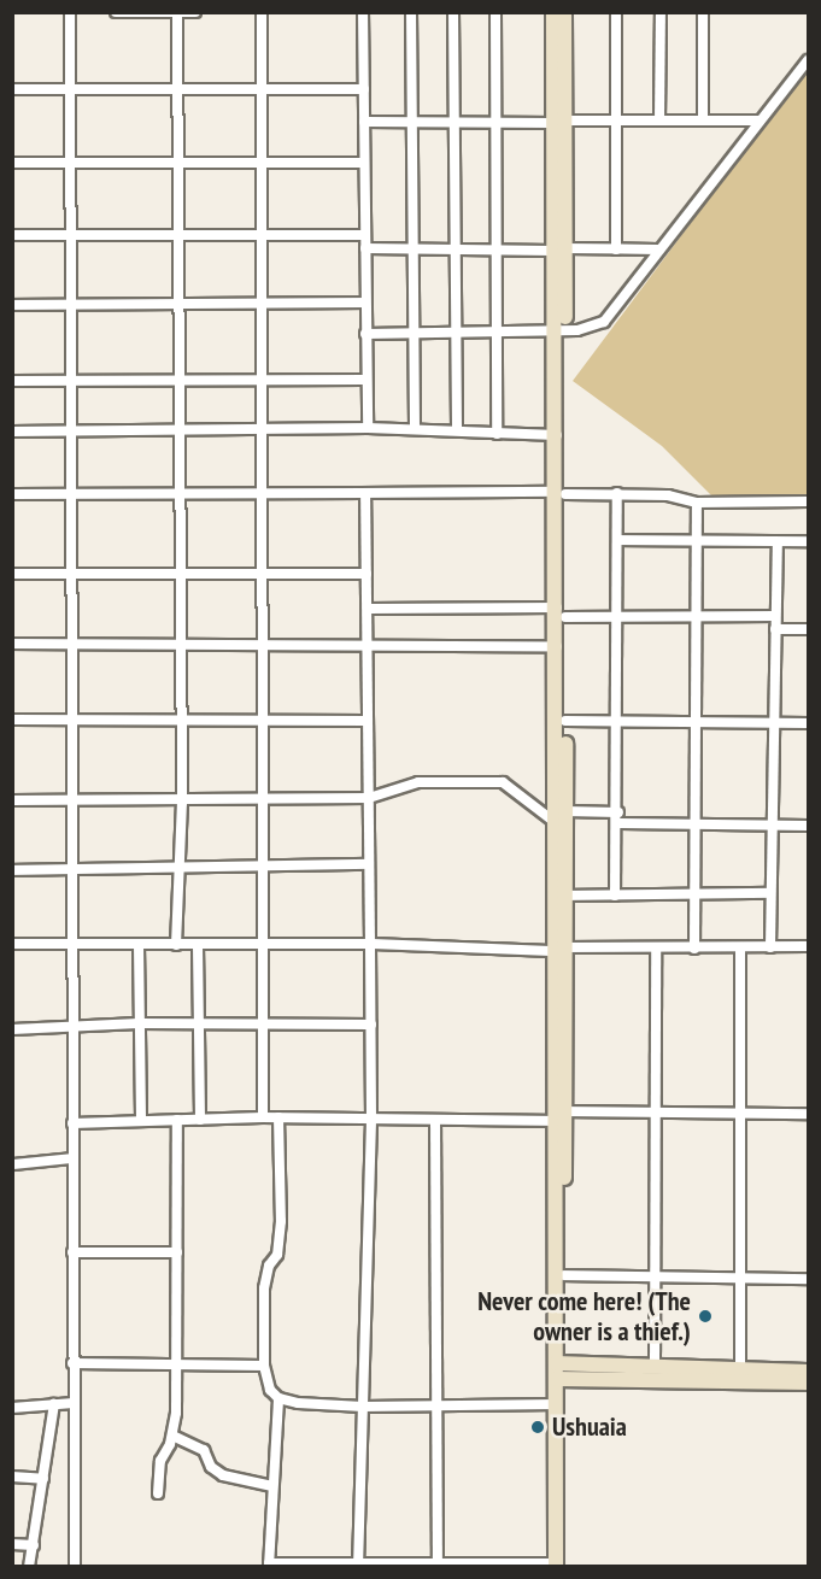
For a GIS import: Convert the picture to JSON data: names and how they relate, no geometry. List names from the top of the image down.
{
  "places": ["Never come here! (The owner is a thief.)", "Ushuaia"]
}
